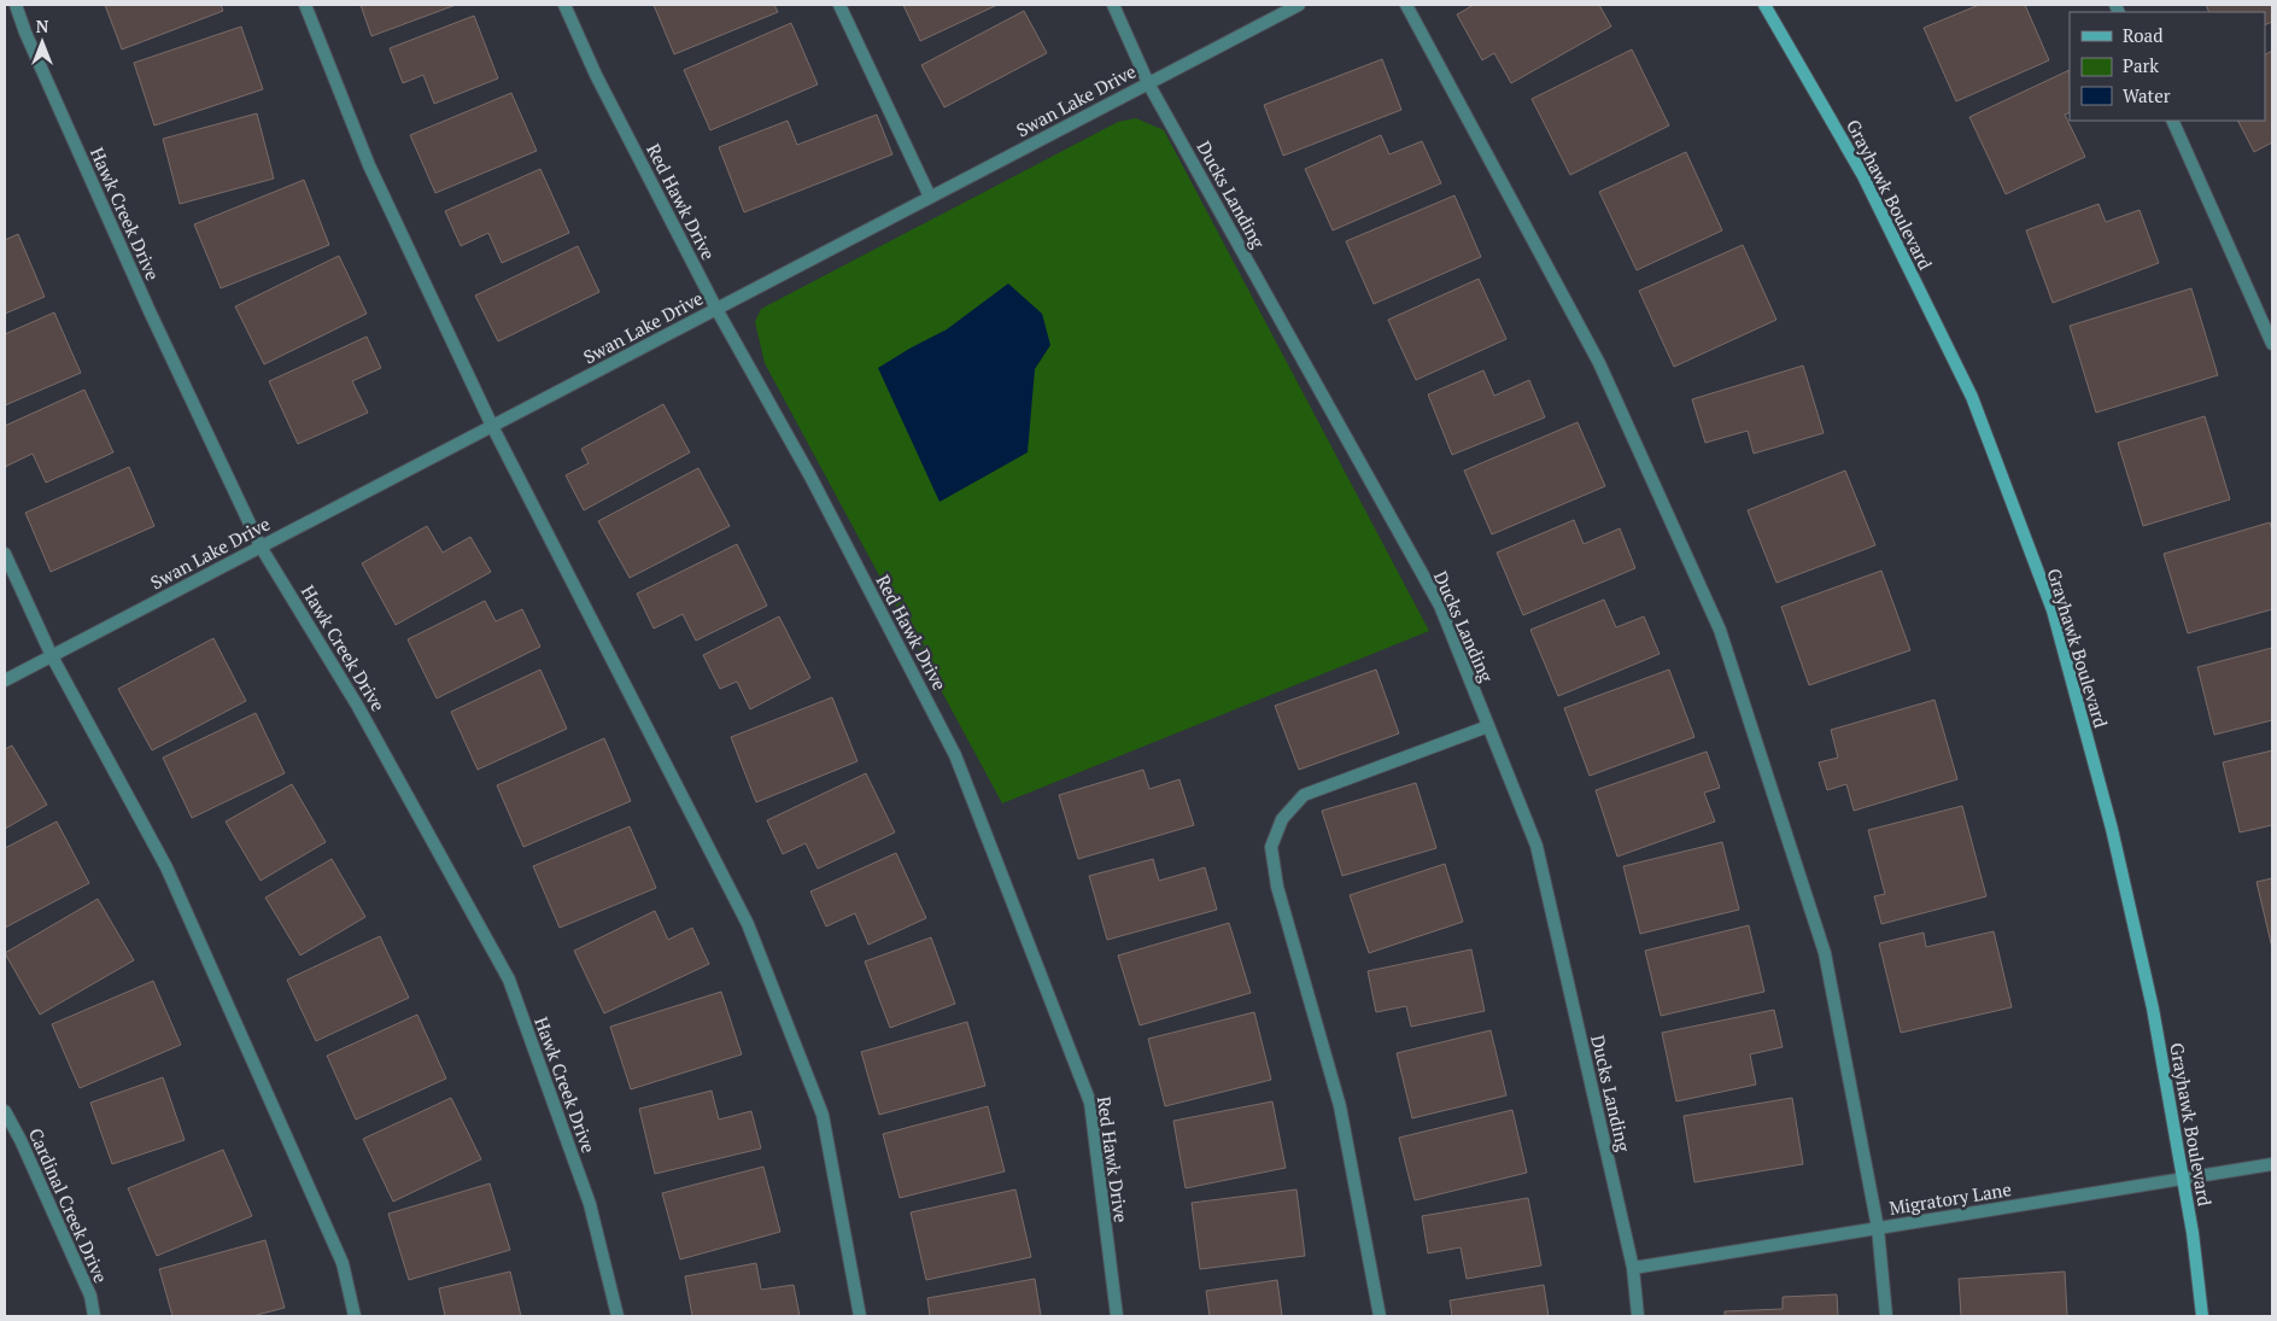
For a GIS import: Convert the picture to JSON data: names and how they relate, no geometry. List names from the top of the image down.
{
  "streets": {
    "street": [
      "Swan Lake Drive",
      "Ducks Landing",
      "Grayhawk Boulevard",
      "Red Hawk Drive",
      "Hawk Creek Drive",
      "Migratory Lane",
      "Cardinal Creek Drive"
    ]
  },
  "crossings": [
    ["Swan Lake Drive", "Ducks Landing"],
    ["Swan Lake Drive", "Red Hawk Drive"],
    ["Swan Lake Drive", "Hawk Creek Drive"],
    ["Ducks Landing", "Migratory Lane"],
    ["Grayhawk Boulevard", "Migratory Lane"]
  ],
  "legend": ["Road", "Park", "Water"],
  "north": "top"
}
